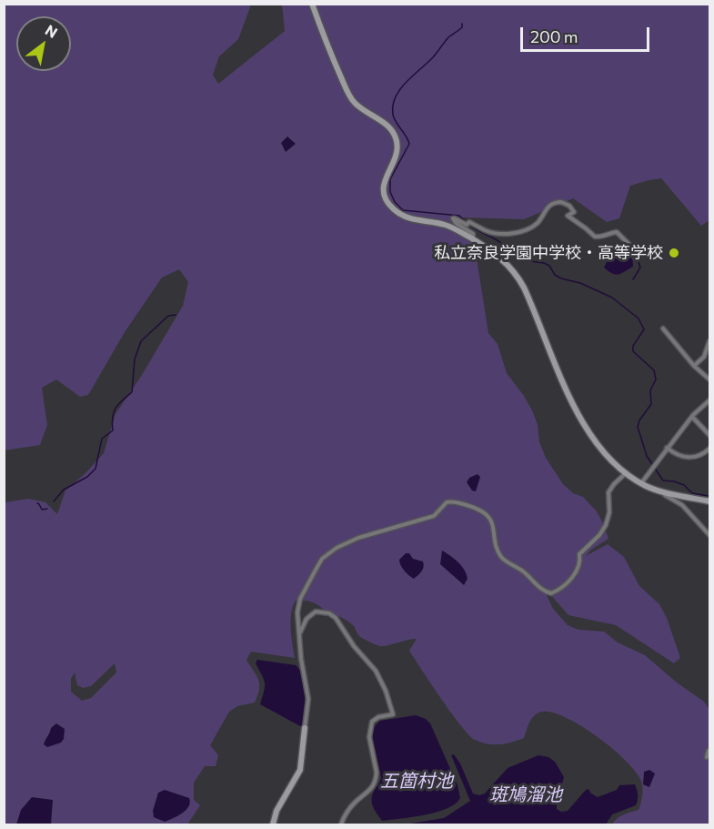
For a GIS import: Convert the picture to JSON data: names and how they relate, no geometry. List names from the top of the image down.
{
  "water": ["五箇村池", "斑鳩溜池"],
  "places": ["私立奈良学園中学校・高等学校"],
  "scale_bar": "200 m",
  "north": "top right"
}
